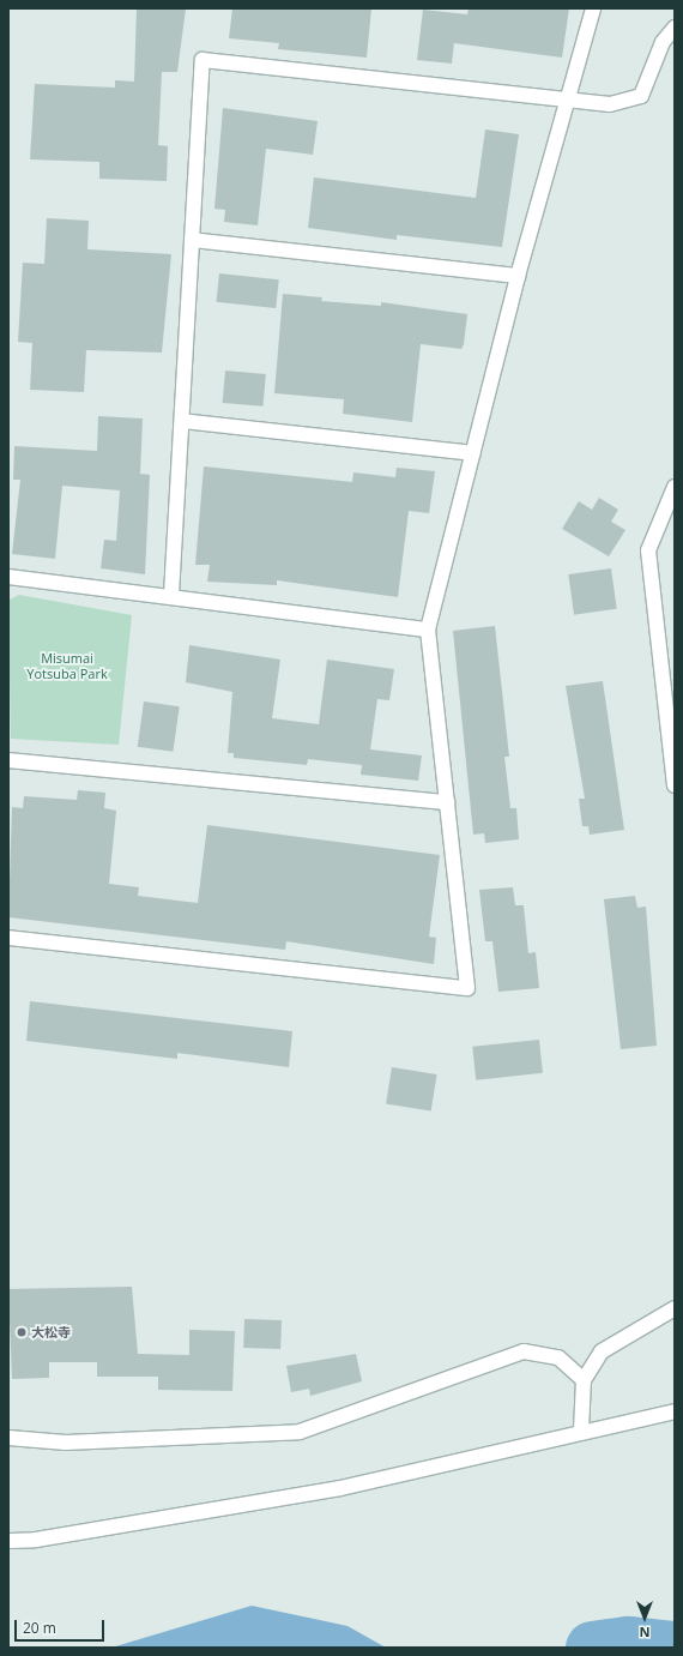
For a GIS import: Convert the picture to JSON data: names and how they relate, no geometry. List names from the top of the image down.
{
  "parks": ["Misumai Yotsuba Park"],
  "places": ["大松寺"],
  "scale_bar": "20 m",
  "north": "bottom"
}
